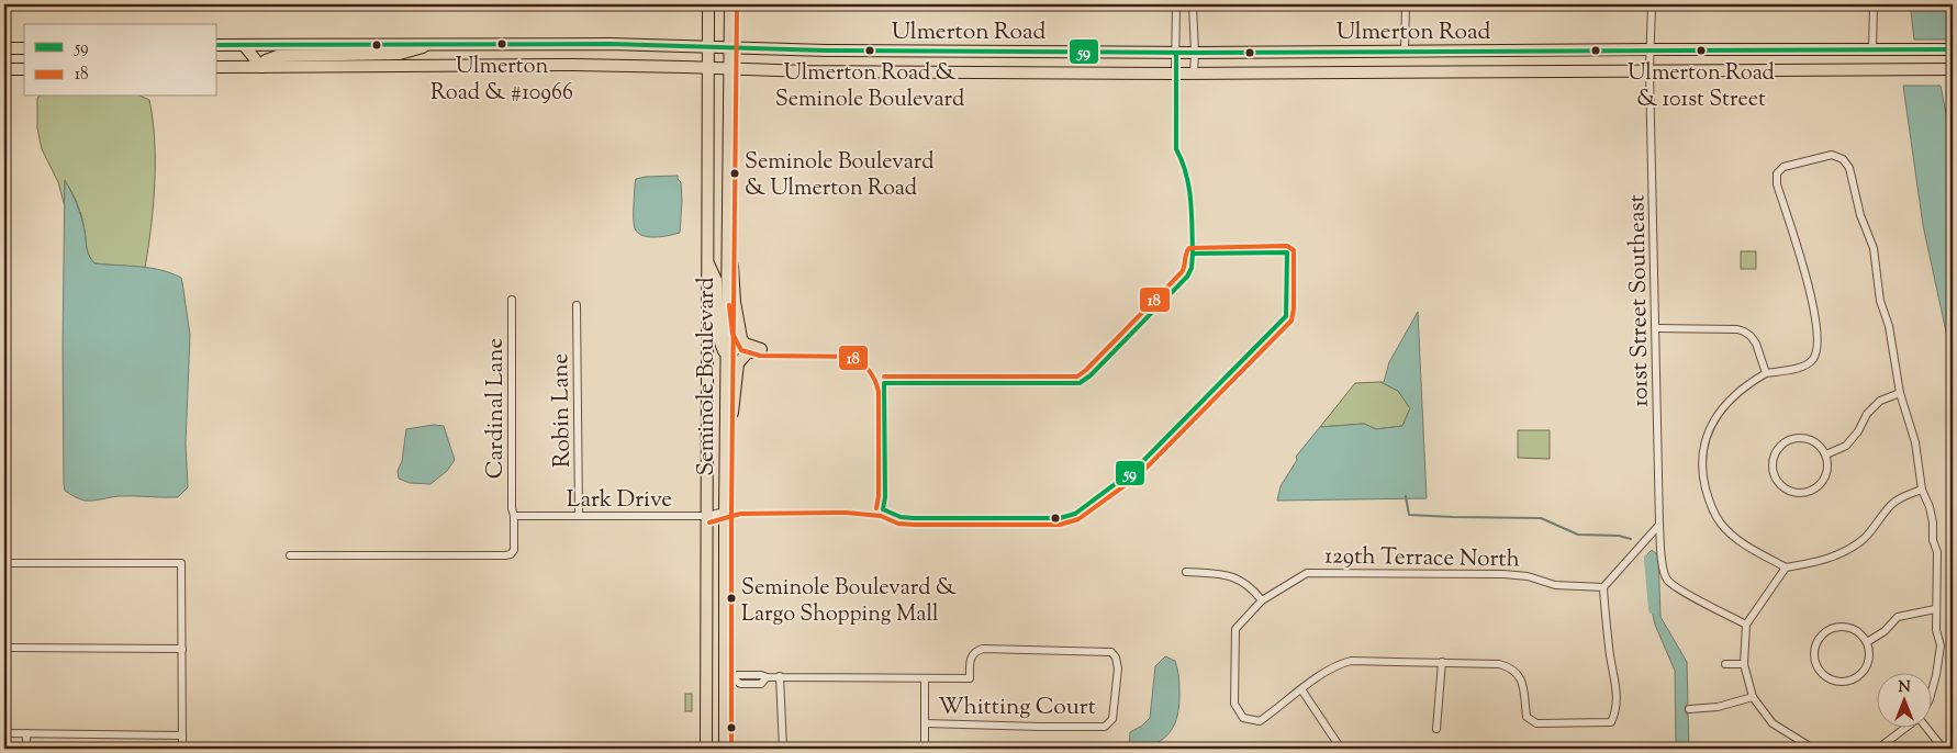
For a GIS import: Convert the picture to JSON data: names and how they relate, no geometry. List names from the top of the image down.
{
  "streets": {
    "main road": ["Ulmerton Road", "Seminole Boulevard"],
    "street": [
      "101st Street Southeast",
      "Cardinal Lane",
      "Robin Lane",
      "Lark Drive",
      "129th Terrace North",
      "Whitting Court"
    ]
  },
  "crossings": [
    ["Ulmerton Road", "101st Street Southeast"],
    ["Ulmerton Road", "Seminole Boulevard"],
    ["Seminole Boulevard", "Lark Drive"],
    ["Seminole Boulevard", "Whitting Court"],
    ["Cardinal Lane", "Lark Drive"],
    ["Robin Lane", "Lark Drive"]
  ],
  "places": [
    "Ulmerton Road & #10966",
    "Ulmerton Road & Seminole Boulevard",
    "Ulmerton Road & 101st Street",
    "Seminole Boulevard & Ulmerton Road",
    "Seminole Boulevard & Largo Shopping Mall"
  ],
  "lines": ["transit line 18", "transit line 59"],
  "legend": ["59", "18"],
  "north": "top"
}
